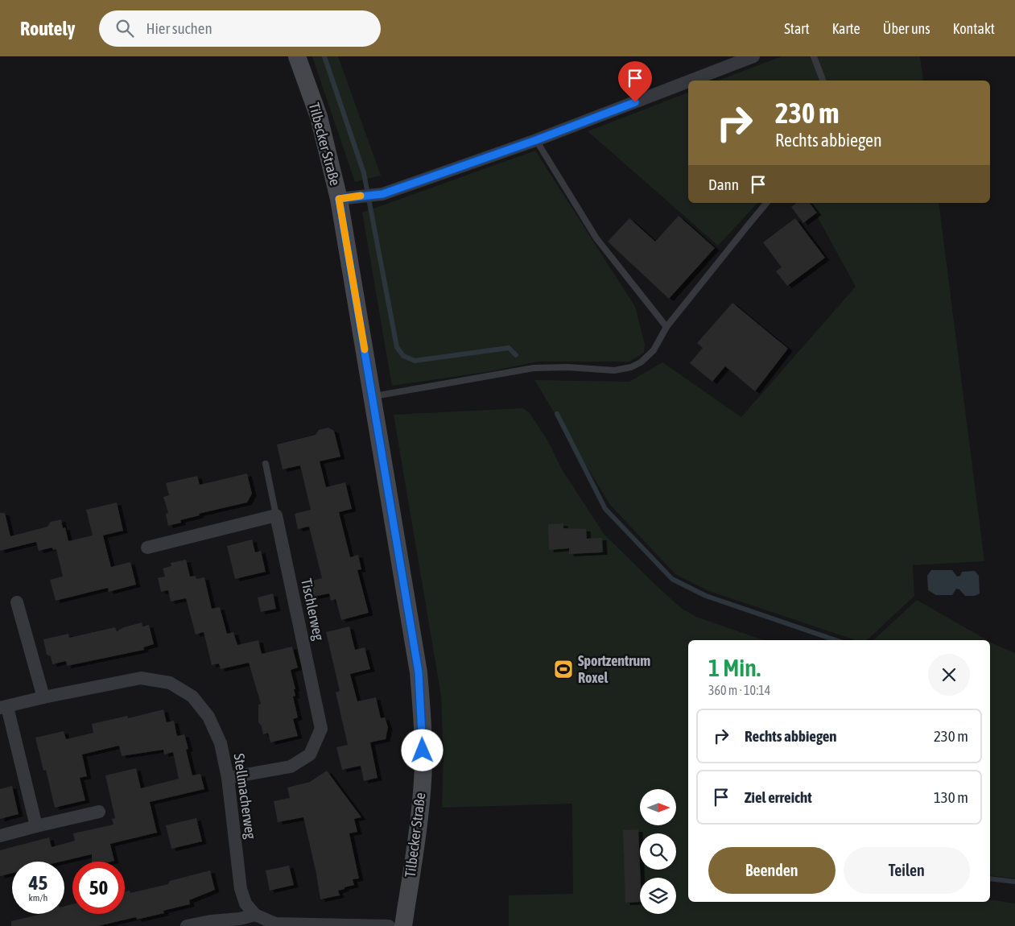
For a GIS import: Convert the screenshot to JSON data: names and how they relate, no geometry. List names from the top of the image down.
{
  "streets": {
    "main road": ["Tilbecker Straße"],
    "street": ["Tischlerweg", "Stellmacherweg"]
  },
  "crossings": [
    ["Tischlerweg", "Stellmacherweg"]
  ],
  "places": {
    "sports": ["Sportzentrum Roxel"]
  },
  "north": "right",
  "page": {
    "header": "Routely",
    "search": "Hier suchen",
    "nav": [
      "Start",
      "Karte",
      "Über uns",
      "Kontakt"
    ],
    "turn": ["230 m", "Rechts abbiegen"],
    "then": "Dann",
    "heading": ["1 Min.", "360 m · 10:14"],
    "list": [
      {
        "name": "Rechts abbiegen",
        "value": "230 m"
      },
      {
        "name": "Ziel erreicht",
        "value": "130 m"
      }
    ],
    "buttons": ["Beenden", "Teilen"],
    "speed": "45 km/h",
    "limit": "50"
  }
}
